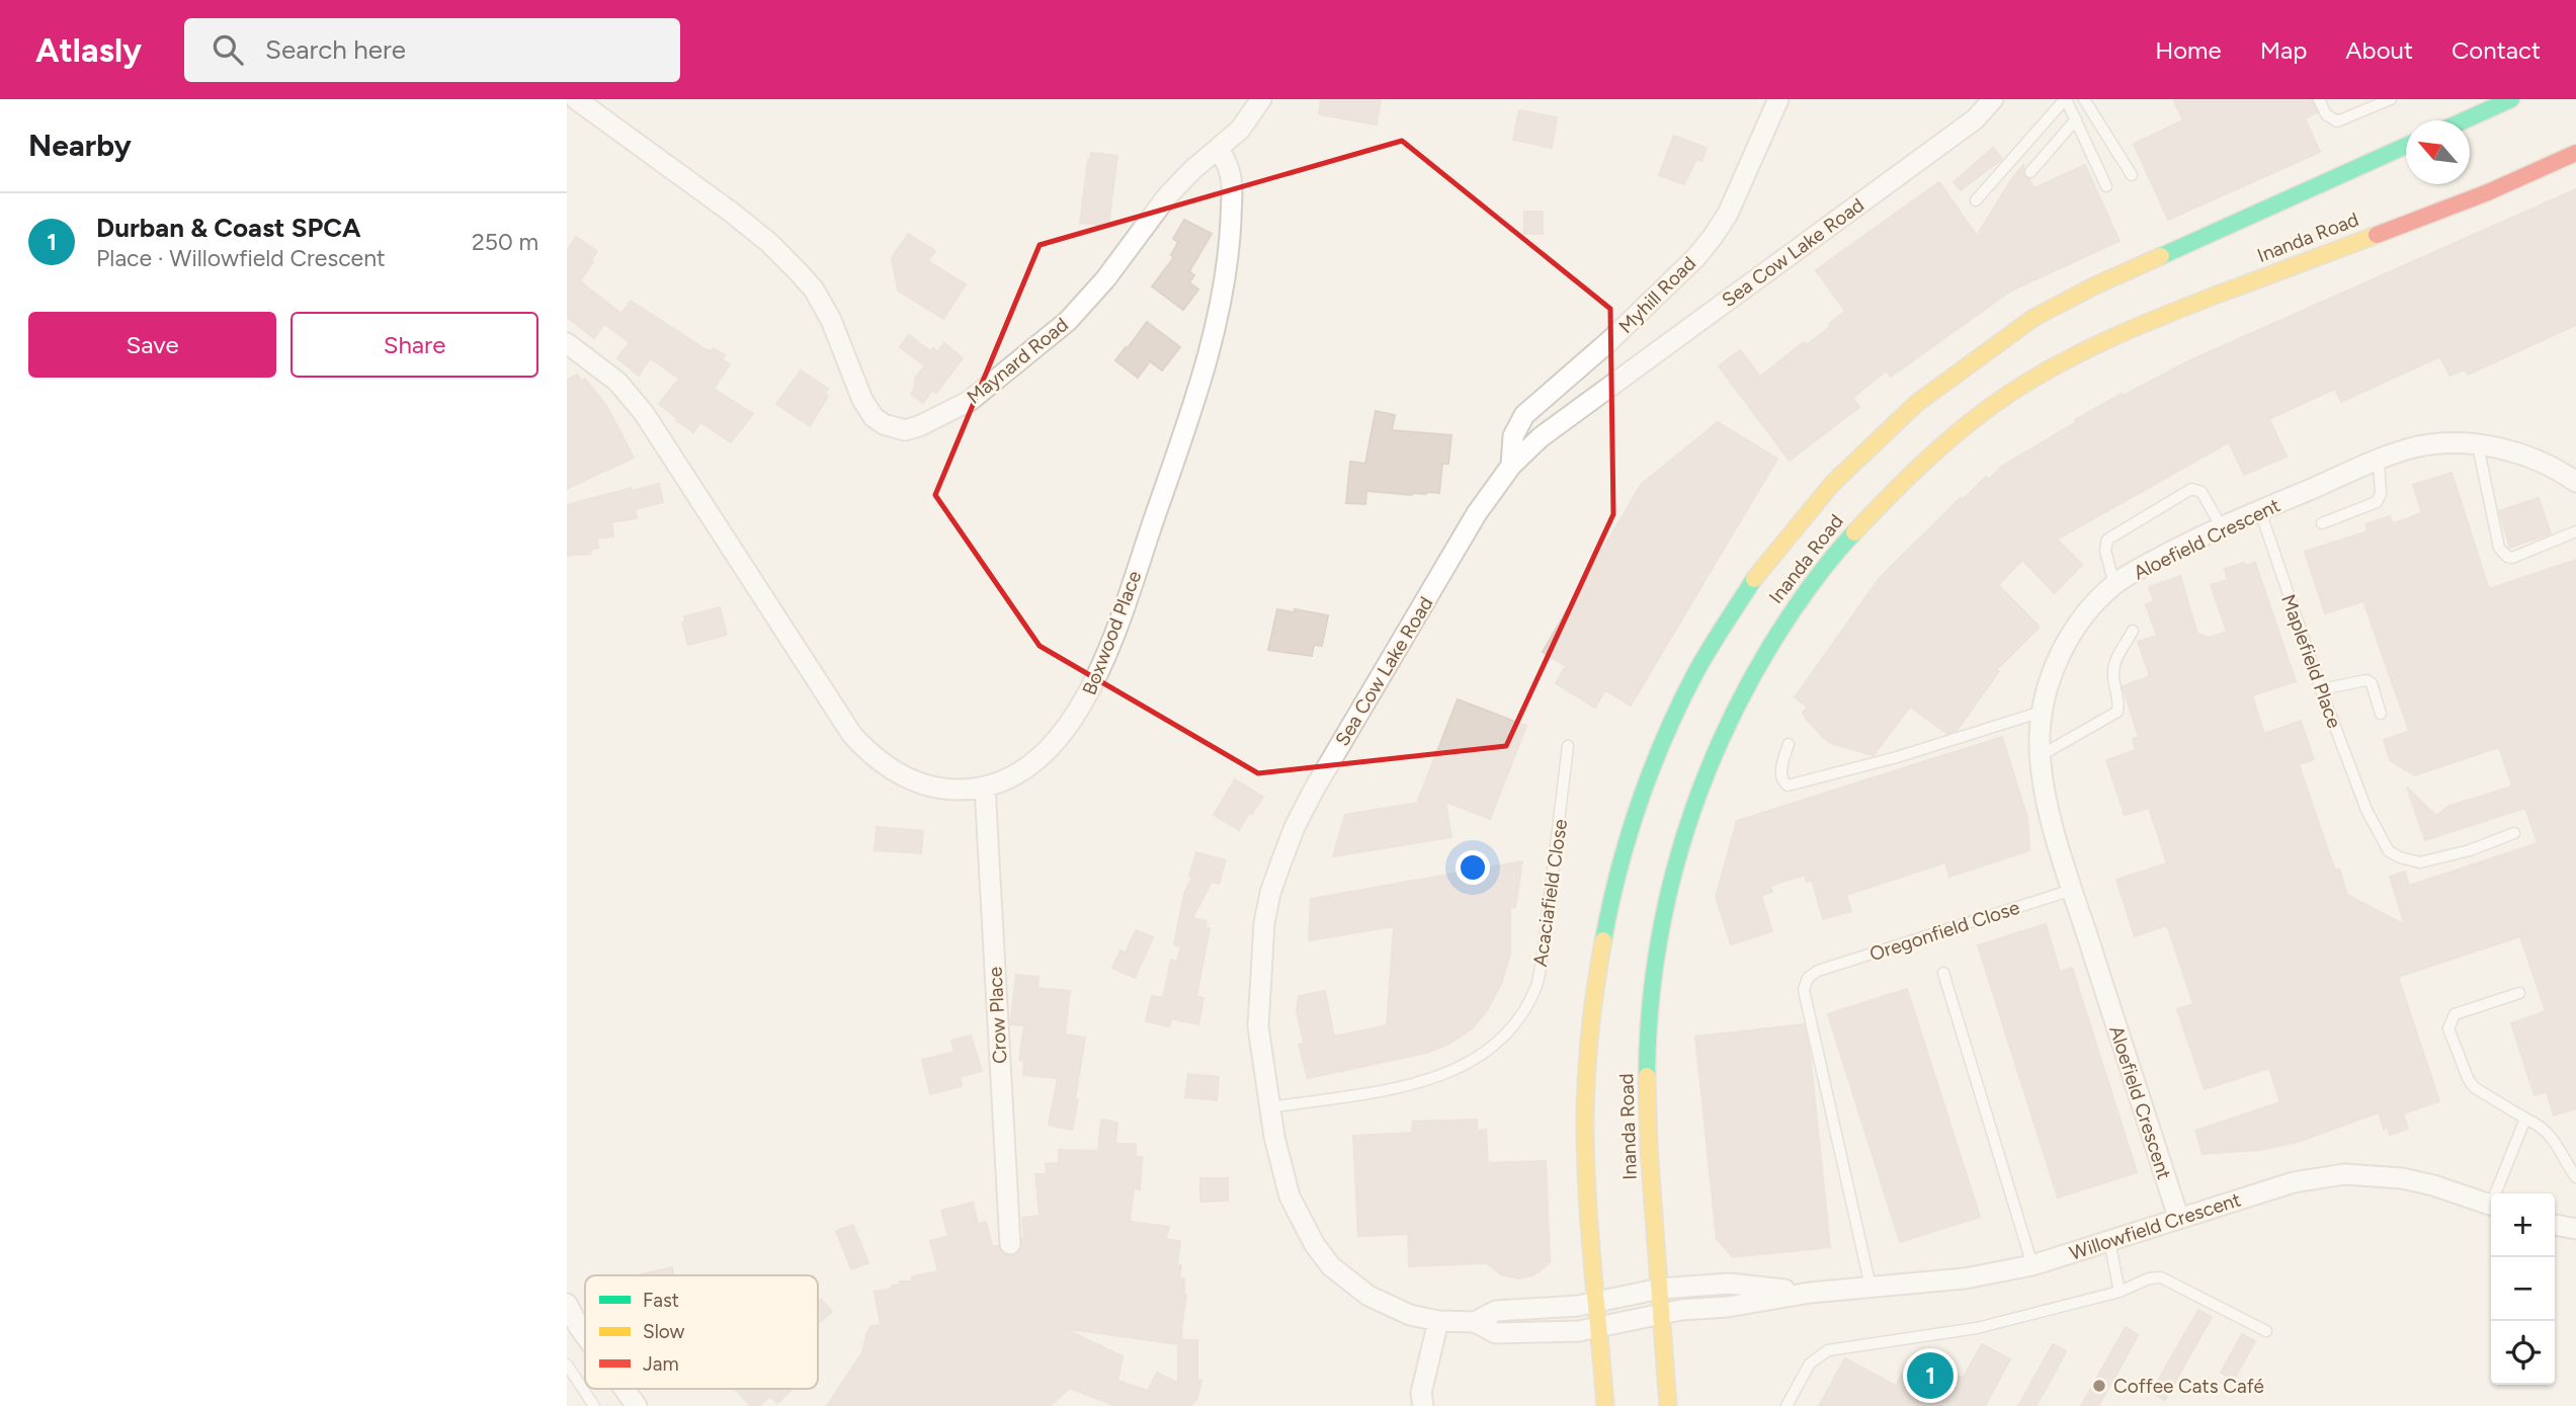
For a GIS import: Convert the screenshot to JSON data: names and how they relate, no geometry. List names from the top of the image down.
{
  "streets": {
    "main road": ["Inanda Road"],
    "street": [
      "Sea Cow Lake Road",
      "Myhill Road",
      "Maynard Road",
      "Aloefield Crescent",
      "Boxwood Place",
      "Crow Place",
      "Willowfield Crescent"
    ],
    "lane": ["Maplefield Place", "Acaciafield Close", "Oregonfield Close"]
  },
  "crossings": [
    ["Inanda Road", "Willowfield Crescent"],
    ["Sea Cow Lake Road", "Myhill Road"],
    ["Sea Cow Lake Road", "Acaciafield Close"],
    ["Sea Cow Lake Road", "Willowfield Crescent"],
    ["Maynard Road", "Boxwood Place"],
    ["Aloefield Crescent", "Maplefield Place"],
    ["Aloefield Crescent", "Oregonfield Close"],
    ["Aloefield Crescent", "Willowfield Crescent"],
    ["Boxwood Place", "Crow Place"],
    ["Oregonfield Close", "Willowfield Crescent"]
  ],
  "places": ["Coffee Cats Café"],
  "legend": ["Fast", "Slow", "Jam"],
  "north": "top left",
  "page": {
    "header": "Atlasly",
    "search": "Search here",
    "nav": [
      "Home",
      "Map",
      "About",
      "Contact"
    ],
    "heading": "Nearby",
    "list": [
      {
        "mark": "1",
        "name": "Durban & Coast SPCA",
        "note": "Place · Willowfield Crescent",
        "value": "250 m"
      }
    ],
    "buttons": ["Save", "Share"],
    "map_buttons": ["+", "−"],
    "pins": "1"
  }
}
